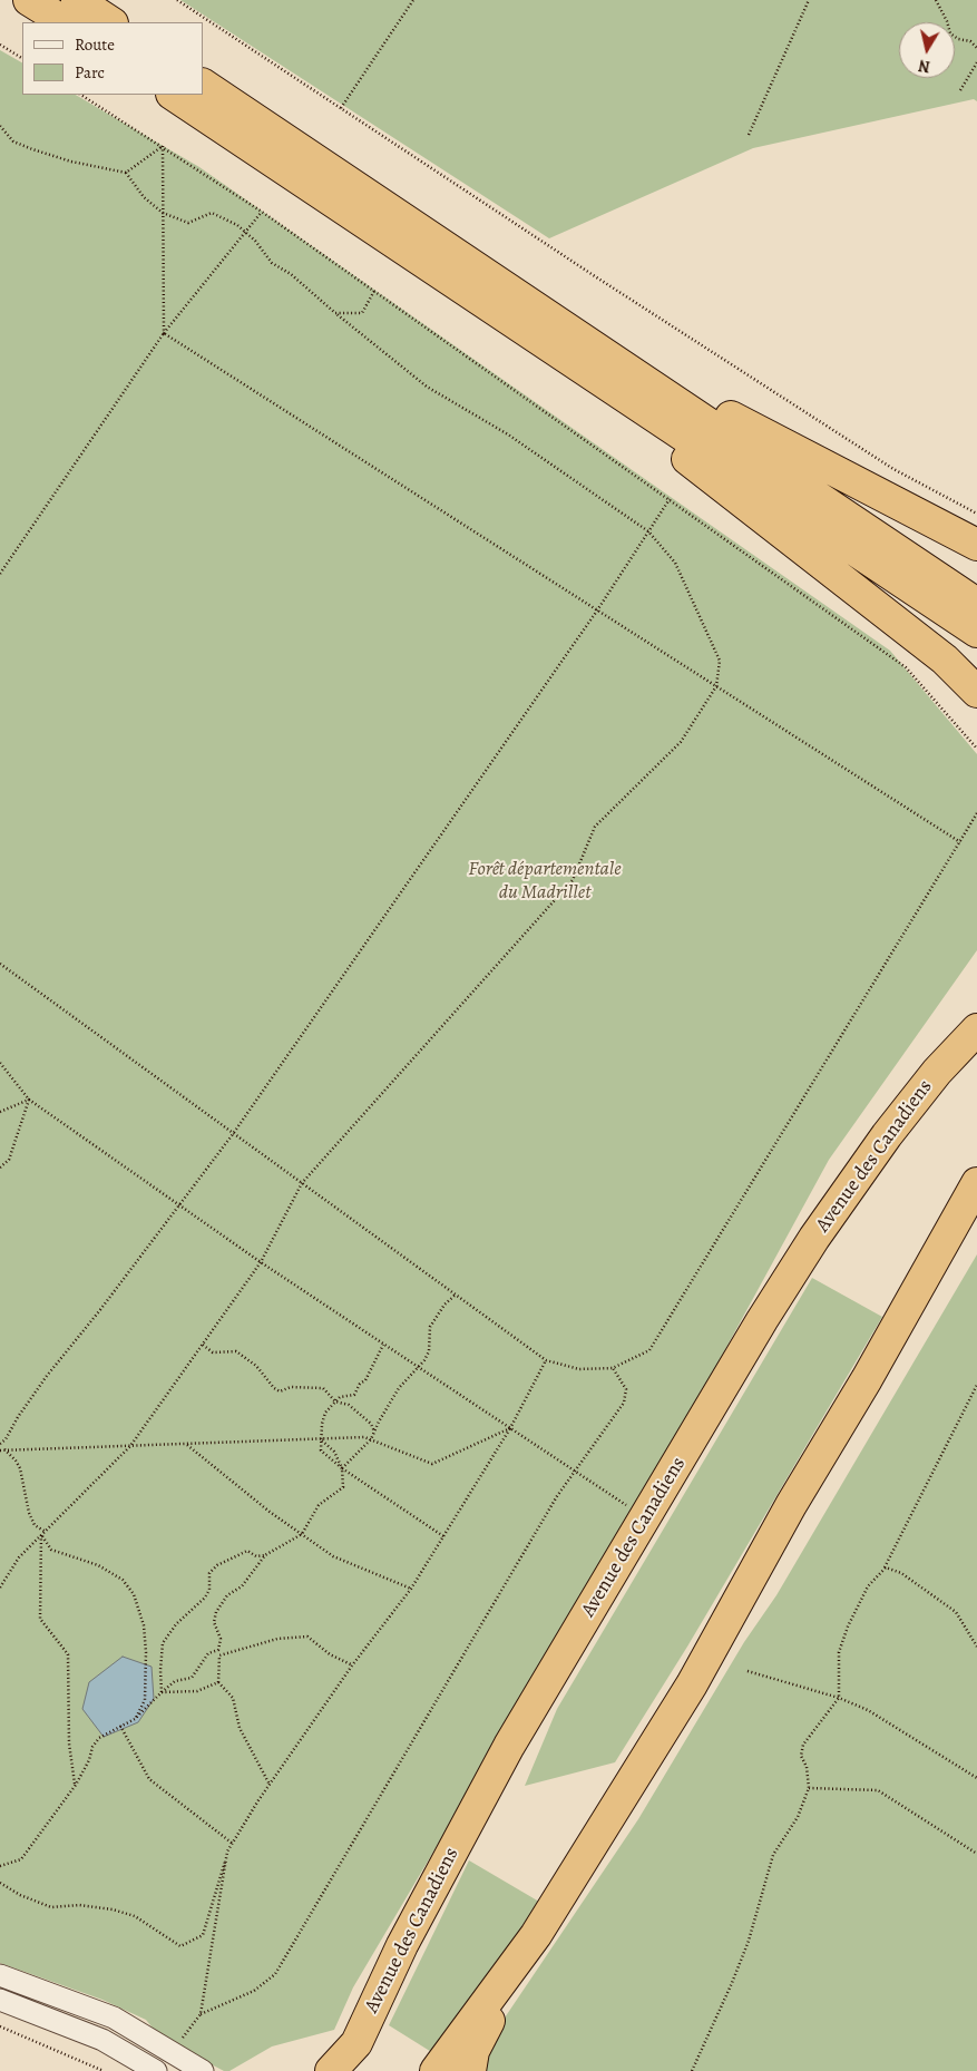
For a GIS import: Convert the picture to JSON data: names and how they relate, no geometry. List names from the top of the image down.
{
  "streets": {
    "highway": ["Avenue des Canadiens"]
  },
  "parks": ["Forêt départementale du Madrillet"],
  "legend": ["Route", "Parc"],
  "north": "bottom"
}
